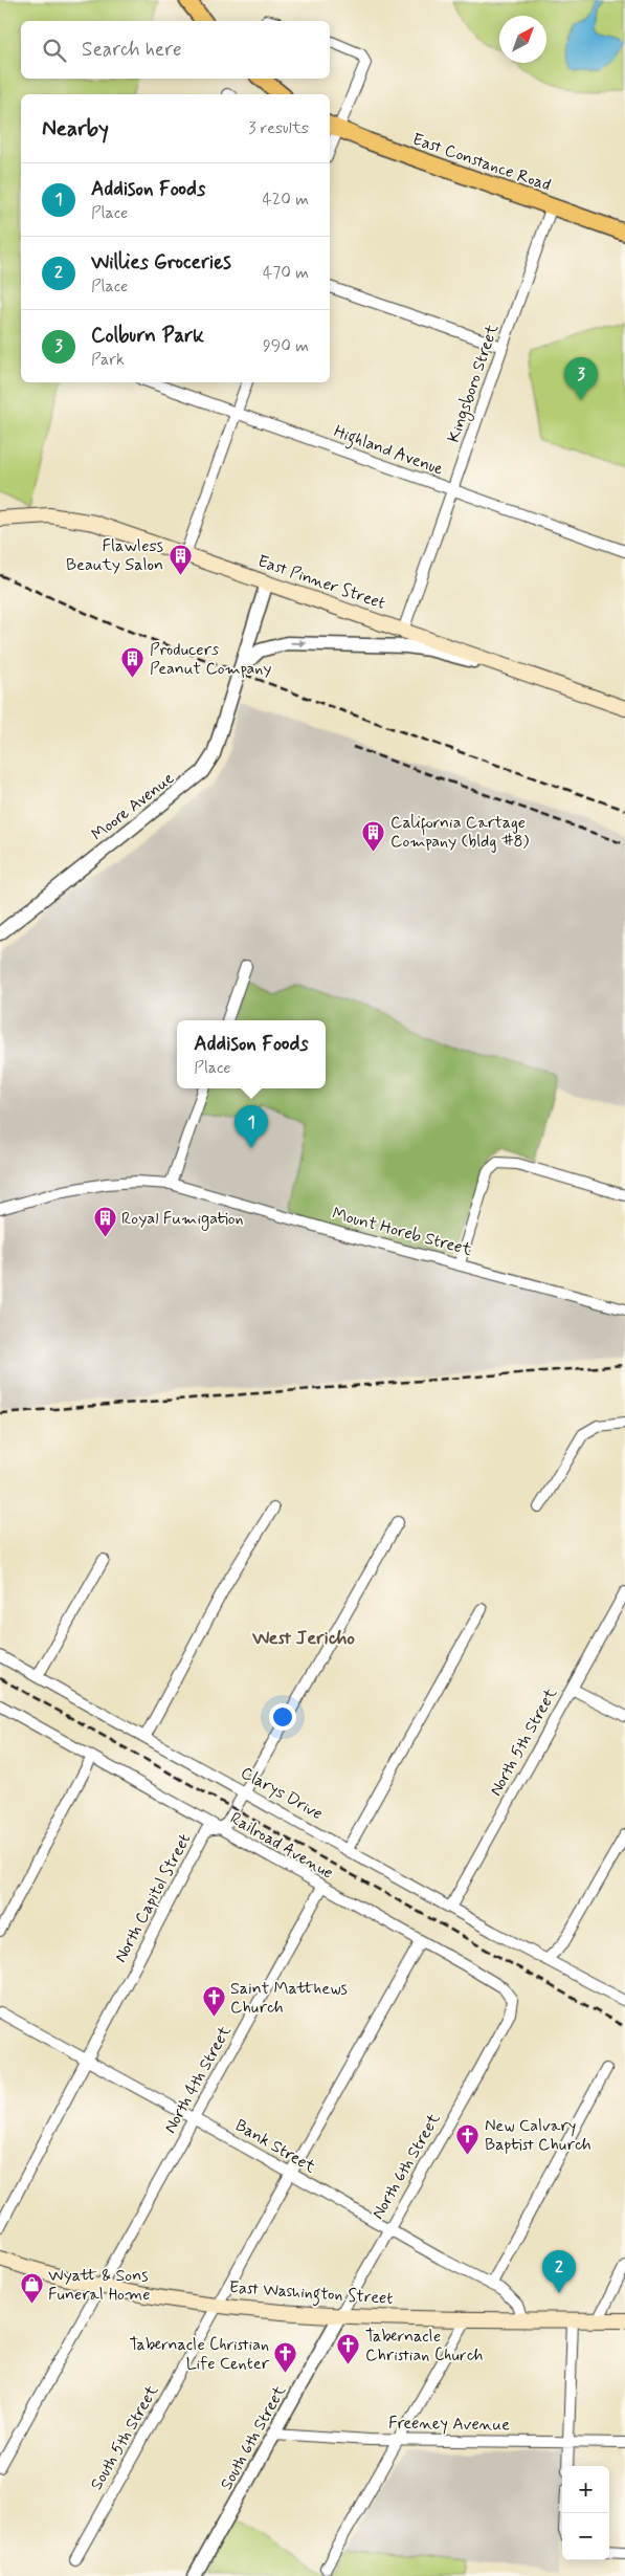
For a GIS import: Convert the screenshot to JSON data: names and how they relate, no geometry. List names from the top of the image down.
{
  "streets": {
    "main road": ["East Constance Road", "East Pinner Street", "East Washington Street"],
    "street": [
      "Kingsboro Street",
      "Highland Avenue",
      "Moore Avenue",
      "Mount Horeb Street",
      "North 5th Street",
      "Clarys Drive",
      "Railroad Avenue",
      "North Capitol Street",
      "North 4th Street",
      "Bank Street",
      "North 6th Street",
      "Freeney Avenue",
      "South 5th Street",
      "South 6th Street"
    ]
  },
  "crossings": [
    ["East Constance Road", "Kingsboro Street"],
    ["Kingsboro Street", "Highland Avenue"],
    ["Kingsboro Street", "East Pinner Street"],
    ["East Pinner Street", "Moore Avenue"],
    ["North 5th Street", "Clarys Drive"],
    ["Clarys Drive", "North Capitol Street"],
    ["Railroad Avenue", "North Capitol Street"],
    ["Railroad Avenue", "North 4th Street"],
    ["Railroad Avenue", "North 6th Street"],
    ["North Capitol Street", "Bank Street"],
    ["North 4th Street", "Bank Street"],
    ["North 4th Street", "East Washington Street"],
    ["Bank Street", "North 6th Street"],
    ["Bank Street", "East Washington Street"],
    ["North 6th Street", "East Washington Street"],
    ["North 6th Street", "South 6th Street"],
    ["East Washington Street", "South 5th Street"],
    ["East Washington Street", "South 6th Street"],
    ["Freeney Avenue", "South 6th Street"]
  ],
  "one_way": ["Moore Avenue"],
  "districts": ["West Jericho"],
  "places": {
    "building": [
      "Flawless Beauty Salon",
      "Producers Peanut Company",
      "California Cartage Company (bldg #8)",
      "Royal Fumigation"
    ],
    "church": [
      "Saint Matthews Church",
      "New Calvary Baptist Church",
      "Tabernacle Christian Church",
      "Tabernacle Christian Life Center"
    ],
    "shop": ["Wyatt & Sons Funeral Home"]
  },
  "north": "top right",
  "page": {
    "search": "Search here",
    "heading": ["Nearby", "3 results"],
    "list": [
      {
        "mark": "1",
        "name": "Addison Foods",
        "note": "Place",
        "value": "420 m"
      },
      {
        "mark": "2",
        "name": "Willies Groceries",
        "note": "Place",
        "value": "470 m"
      },
      {
        "mark": "3",
        "name": "Colburn Park",
        "note": "Park",
        "value": "990 m"
      }
    ],
    "pins": ["3", "1", "2"],
    "popup": ["Addison Foods", "Place"],
    "map_buttons": ["+", "−"]
  }
}
